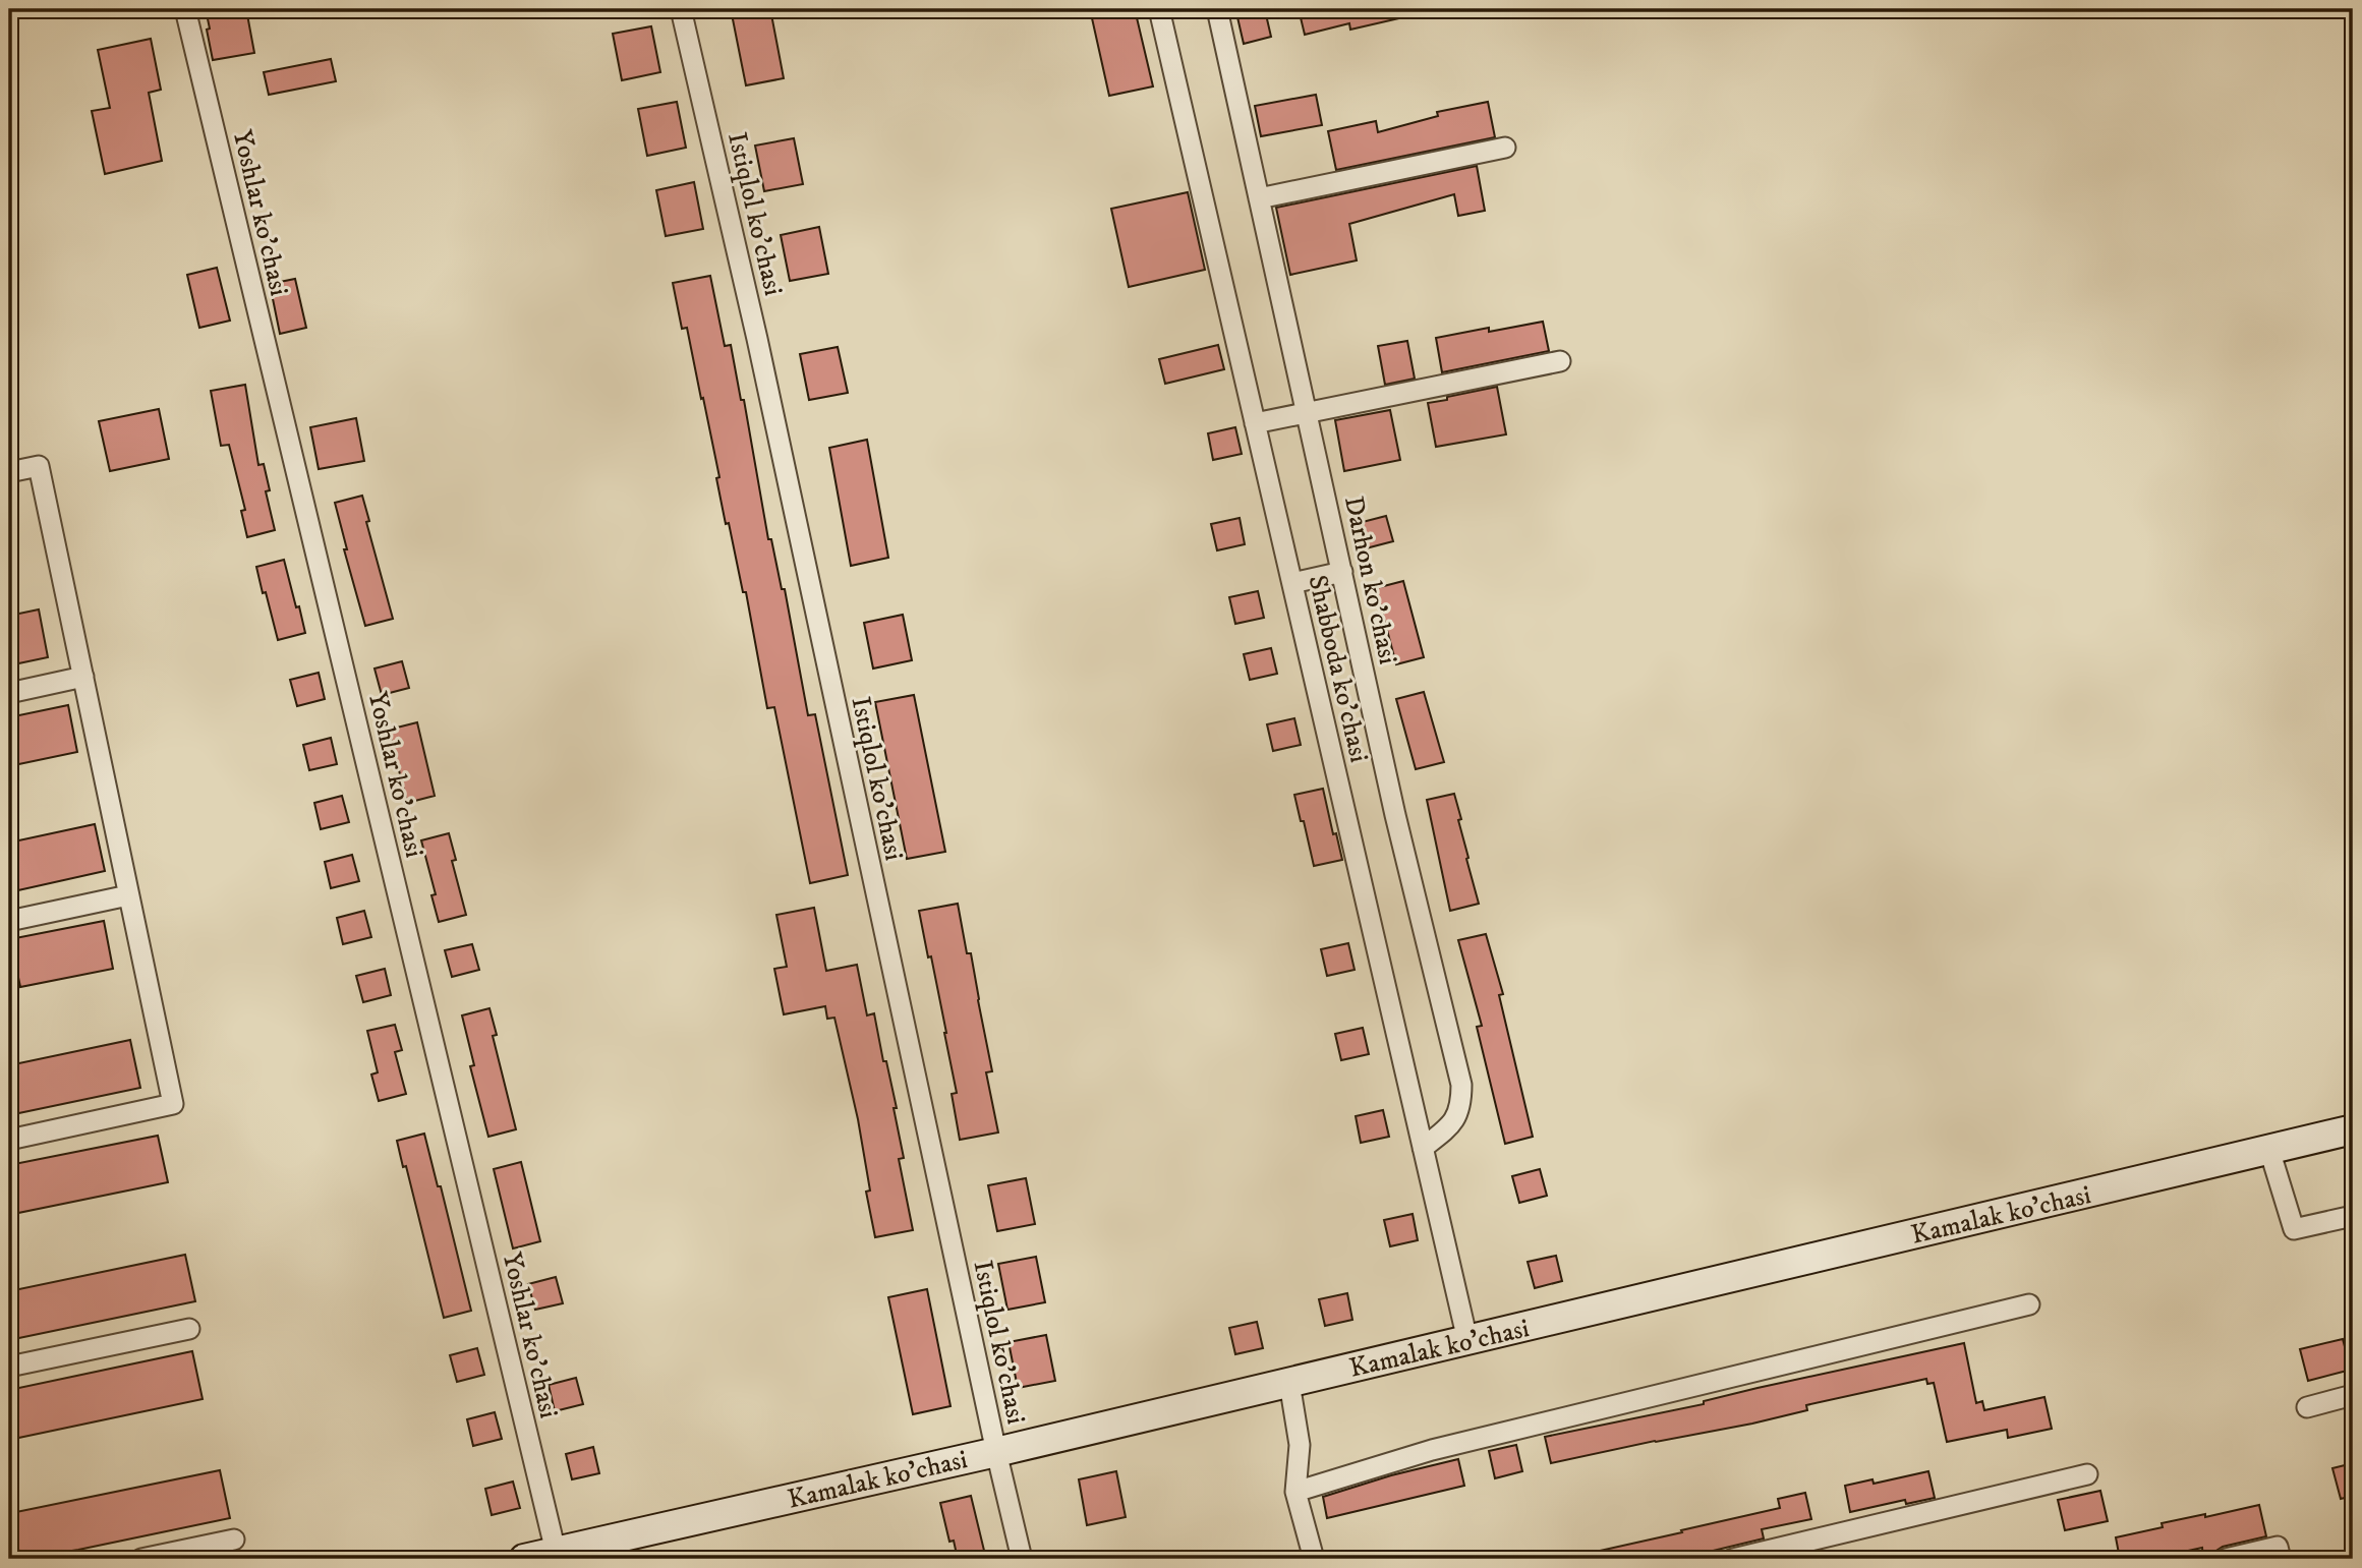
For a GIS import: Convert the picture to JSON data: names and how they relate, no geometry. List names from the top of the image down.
{
  "streets": {
    "main road": ["Kamalak ko'chasi"],
    "street": [
      "Yoshlar ko'chasi",
      "Istiqlol ko'chasi",
      "Darhon ko'chasi",
      "Shabboda ko'chasi"
    ]
  },
  "crossings": [
    ["Yoshlar ko'chasi", "Kamalak ko'chasi"],
    ["Istiqlol ko'chasi", "Kamalak ko'chasi"],
    ["Darhon ko'chasi", "Shabboda ko'chasi"],
    ["Shabboda ko'chasi", "Kamalak ko'chasi"]
  ]
}
